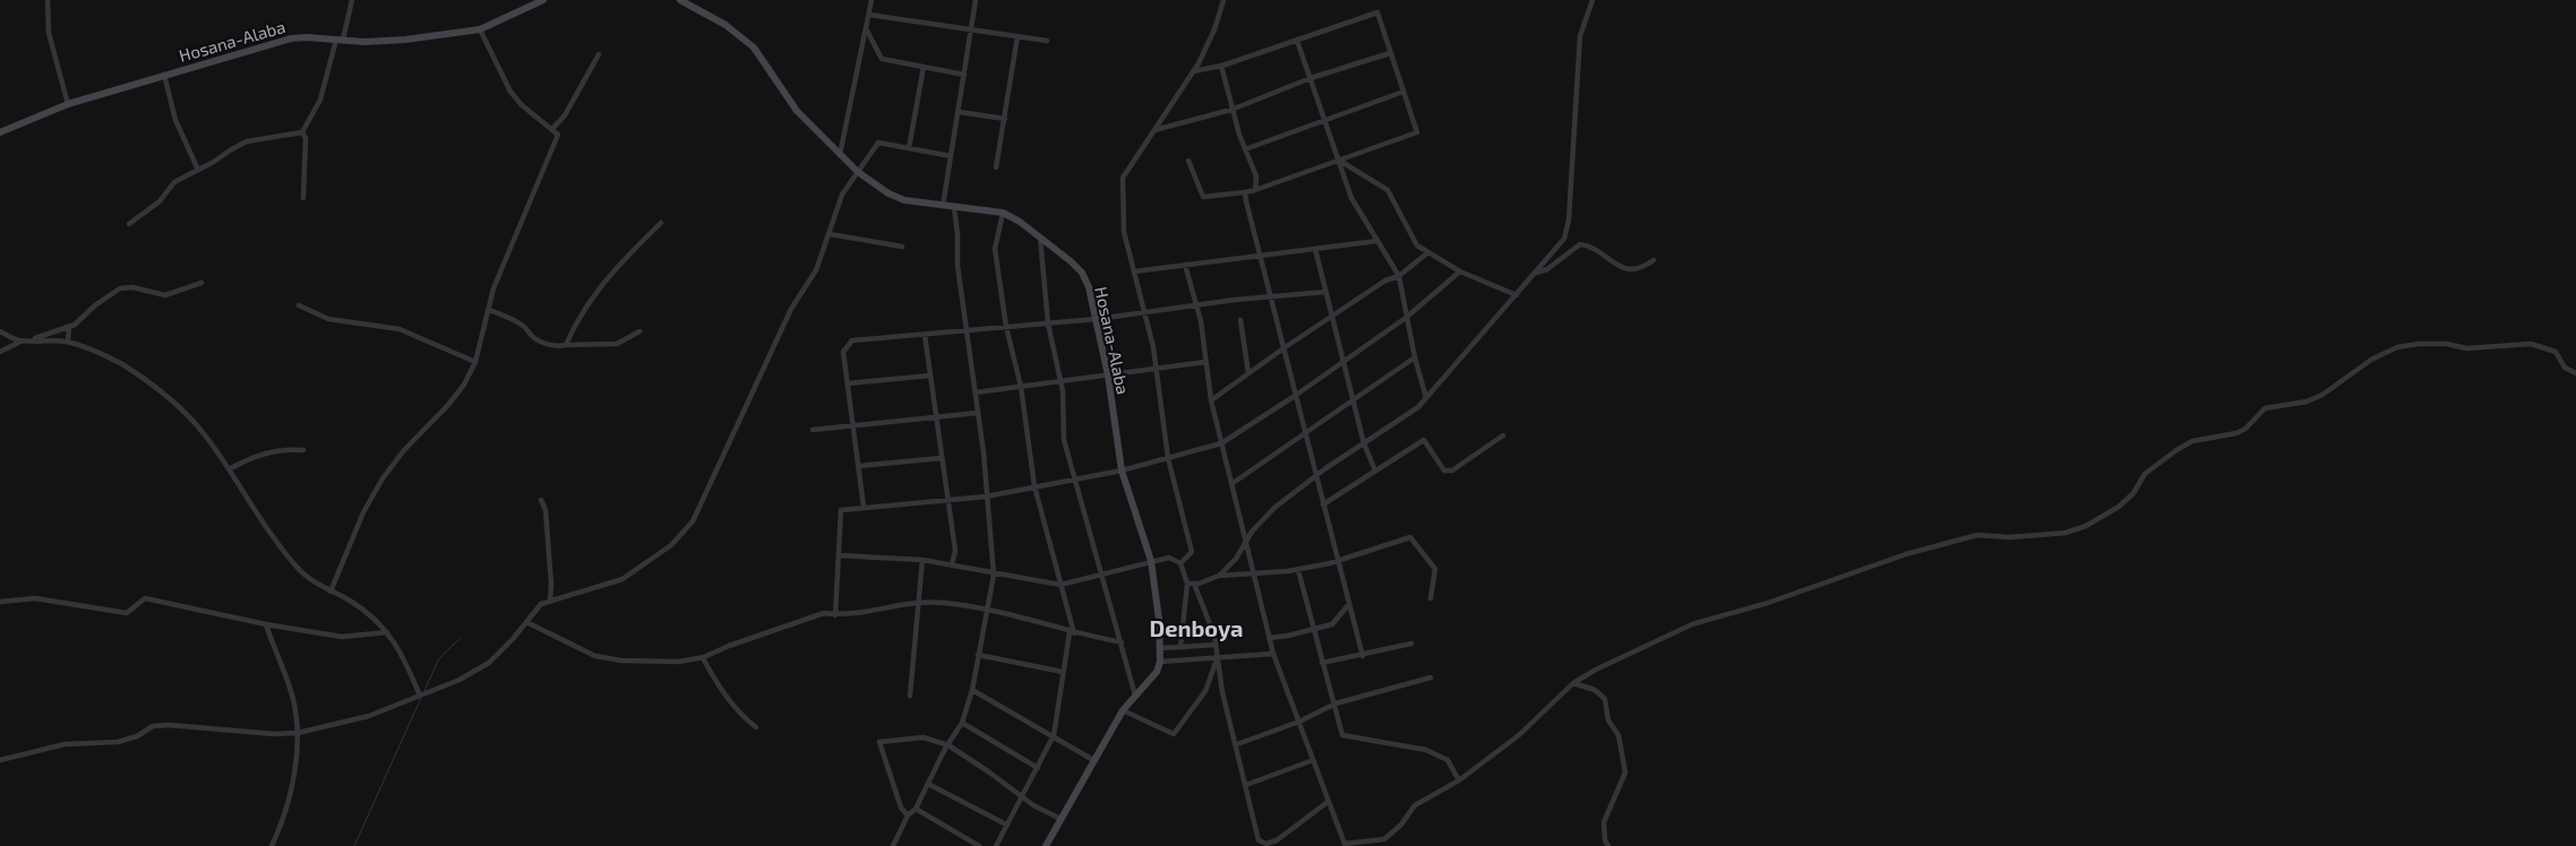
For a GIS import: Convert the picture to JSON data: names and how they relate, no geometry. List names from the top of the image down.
{
  "streets": {
    "main road": ["Hosana-Alaba"]
  },
  "districts": ["Denboya"]
}
